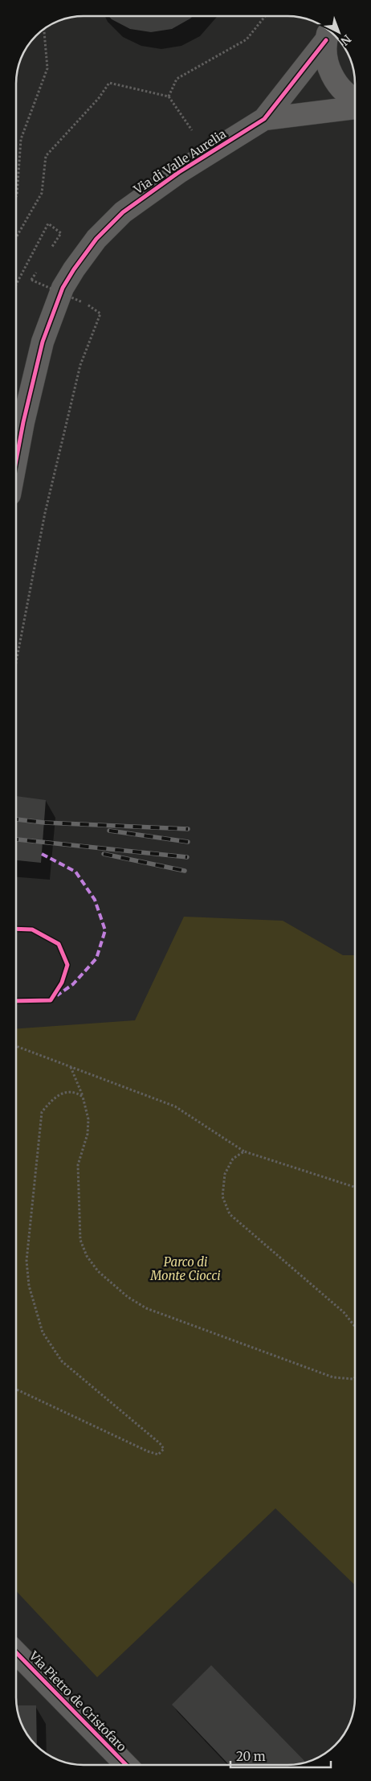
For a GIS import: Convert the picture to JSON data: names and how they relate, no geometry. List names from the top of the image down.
{
  "streets": {
    "street": ["Via di Valle Aurelia", "Via Pietro de Cristofaro"]
  },
  "parks": ["Parco di Monte Ciocci"],
  "scale_bar": "20 m",
  "north": "bottom right"
}
